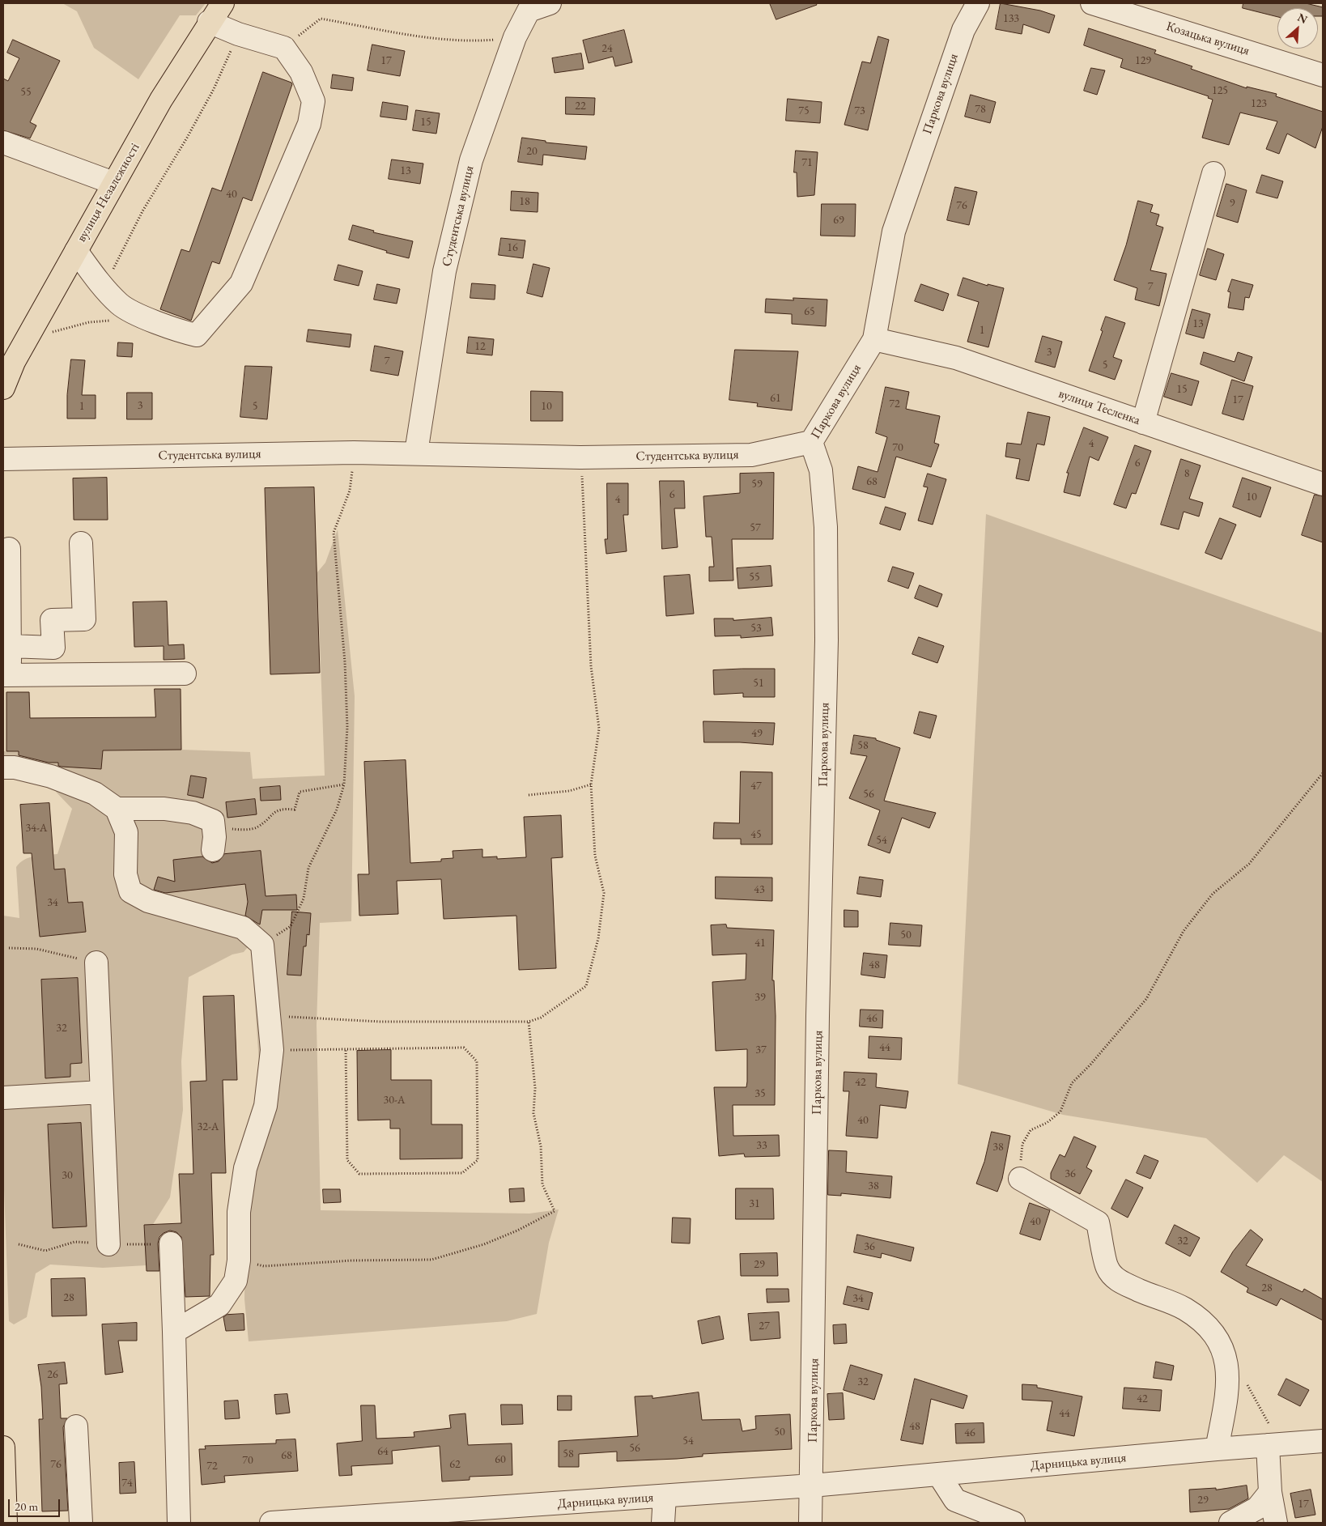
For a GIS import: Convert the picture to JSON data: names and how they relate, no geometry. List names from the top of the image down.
{
  "streets": {
    "main road": ["вулиця Незалежності"],
    "street": [
      "Козацька вулиця",
      "Паркова вулиця",
      "Студентська вулиця",
      "вулиця Тесленка",
      "Дарницька вулиця"
    ]
  },
  "crossings": [
    ["Паркова вулиця", "Студентська вулиця"],
    ["Паркова вулиця", "вулиця Тесленка"],
    ["Паркова вулиця", "Дарницька вулиця"]
  ],
  "house_numbers": [
    "133",
    "24",
    "17",
    "129",
    "125",
    "55",
    "123",
    "22",
    "78",
    "75",
    "73",
    "15",
    "20",
    "71",
    "13",
    "40",
    "18",
    "9",
    "76",
    "69",
    "16",
    "7",
    "65",
    "13",
    "1",
    "12",
    "3",
    "7",
    "5",
    "15",
    "61",
    "17",
    "72",
    "3",
    "1",
    "5",
    "10",
    "4",
    "70",
    "6",
    "8",
    "68",
    "59",
    "6",
    "10",
    "4",
    "57",
    "55",
    "53",
    "51",
    "49",
    "58",
    "47",
    "56",
    "34-А",
    "45",
    "54",
    "43",
    "34",
    "50",
    "41",
    "48",
    "39",
    "46",
    "32",
    "44",
    "37",
    "42",
    "35",
    "30-А",
    "40",
    "32-А",
    "33",
    "38",
    "36",
    "30",
    "38",
    "31",
    "40",
    "32",
    "36",
    "29",
    "28",
    "28",
    "34",
    "27",
    "26",
    "32",
    "42",
    "44",
    "48",
    "50",
    "46",
    "54",
    "56",
    "64",
    "58",
    "68",
    "60",
    "70",
    "76",
    "62",
    "72",
    "74",
    "29",
    "17"
  ],
  "scale_bar": "20 m",
  "north": "top right"
}
